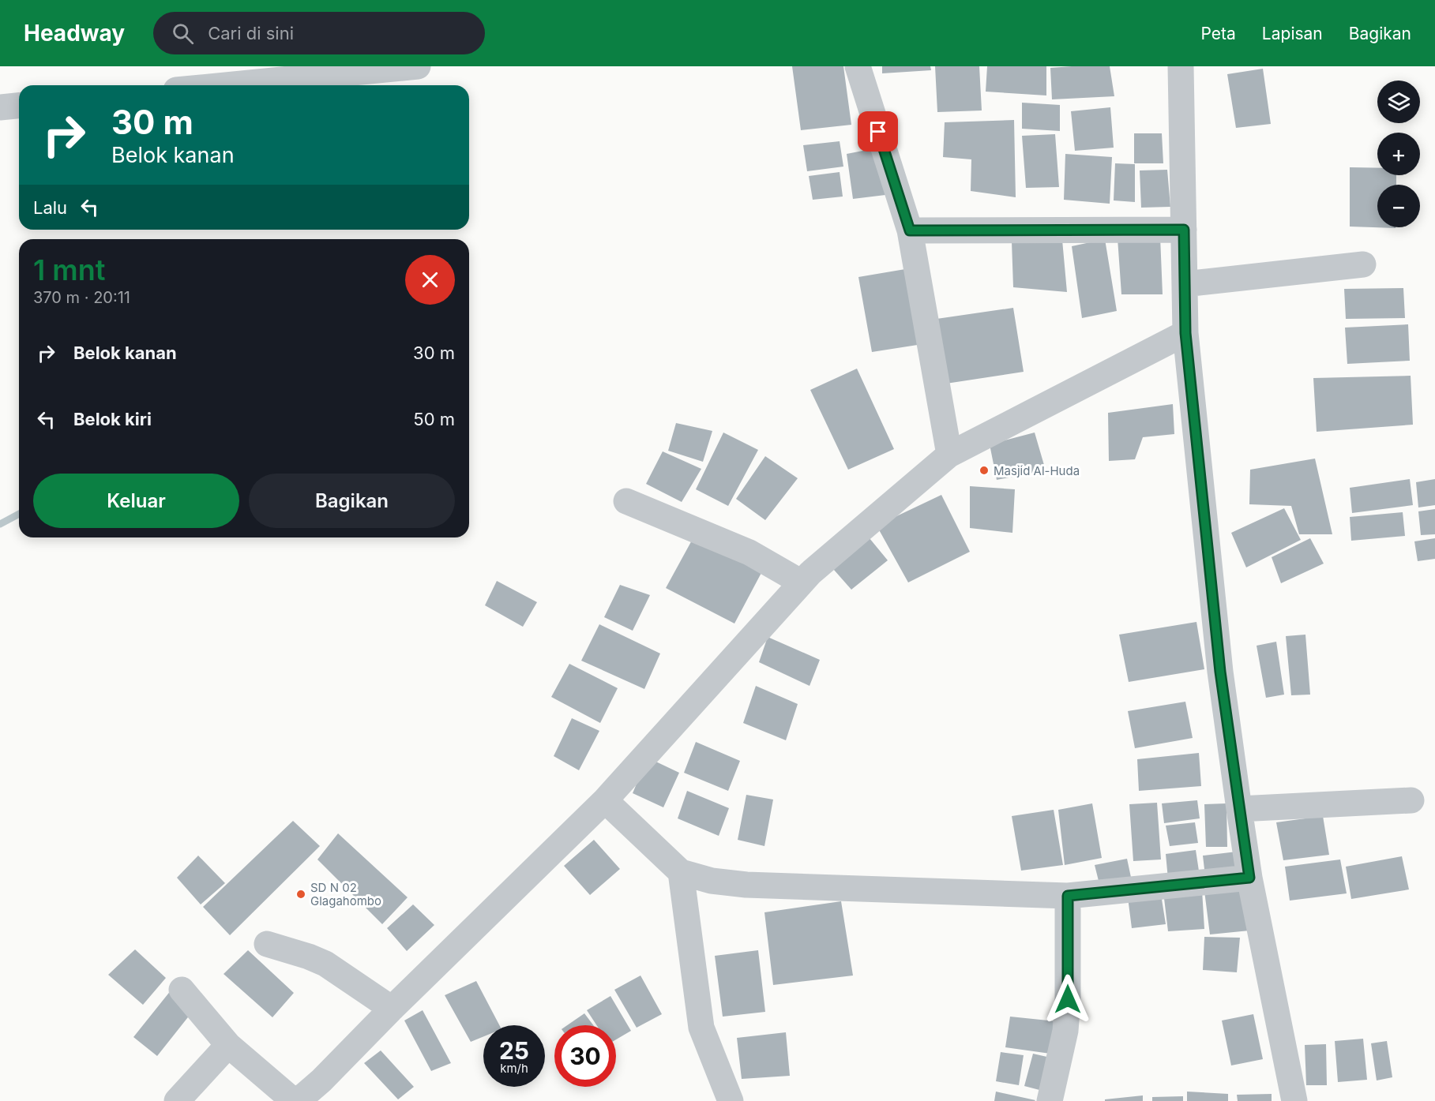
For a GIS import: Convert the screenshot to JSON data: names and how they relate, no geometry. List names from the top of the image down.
{
  "places": ["Masjid Al-Huda", "SD N 02 Glagahombo"],
  "page": {
    "header": "Headway",
    "search": "Cari di sini",
    "nav": ["Peta", "Lapisan", "Bagikan"],
    "map_buttons": ["+", "−"],
    "turn": ["30 m", "Belok kanan"],
    "then": "Lalu",
    "heading": ["1 mnt", "370 m · 20:11"],
    "list": [
      {
        "name": "Belok kanan",
        "value": "30 m"
      },
      {
        "name": "Belok kiri",
        "value": "50 m"
      }
    ],
    "buttons": ["Keluar", "Bagikan"],
    "speed": "25 km/h",
    "limit": "30"
  }
}
